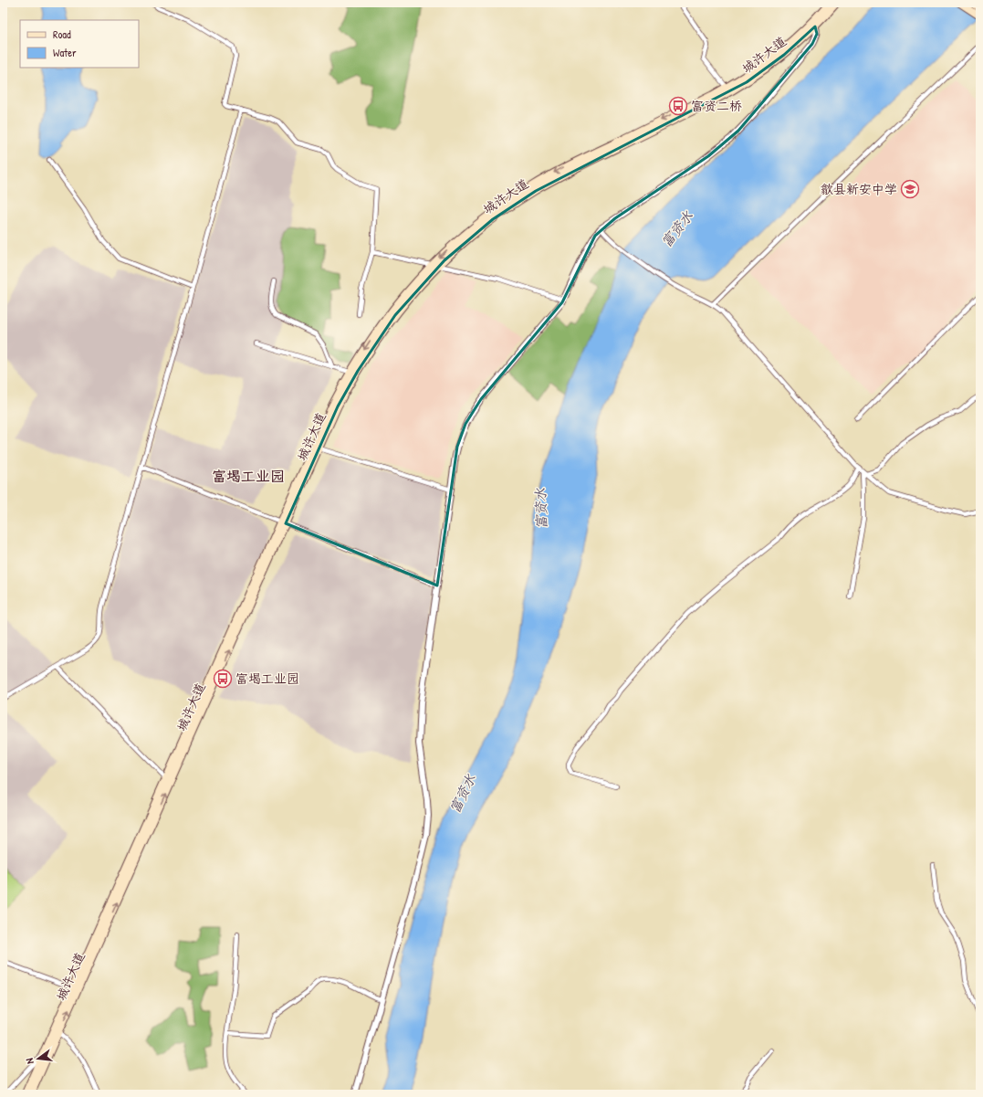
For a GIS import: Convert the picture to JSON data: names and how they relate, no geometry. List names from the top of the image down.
{
  "streets": {
    "main road": ["城许大道"]
  },
  "districts": ["富堨工业园"],
  "water": ["富资水"],
  "places": {
    "bus stop": ["富资二桥", "富堨工业园"],
    "school or university": ["歙县新安中学"]
  },
  "legend": ["Road", "Water"],
  "north": "left"
}
